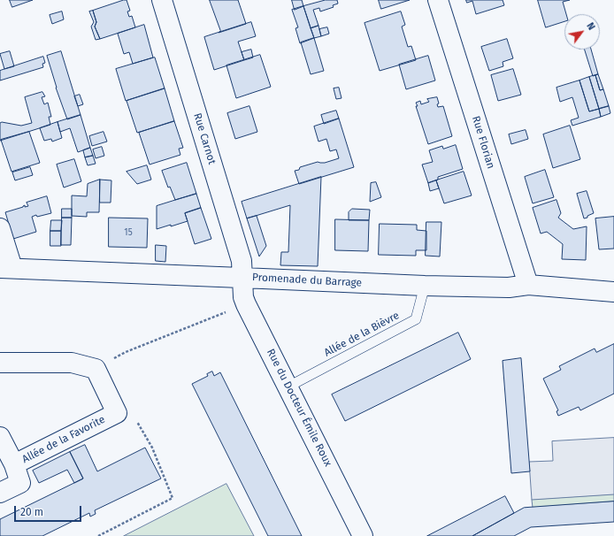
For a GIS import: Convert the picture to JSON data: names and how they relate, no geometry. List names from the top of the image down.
{
  "streets": {
    "street": [
      "Rue Carnot",
      "Rue Florian",
      "Promenade du Barrage",
      "Rue du Docteur Émile Roux",
      "Allée de la Favorite"
    ],
    "lane": ["Allée de la Bièvre"]
  },
  "crossings": [
    ["Rue Carnot", "Promenade du Barrage"],
    ["Rue Carnot", "Rue du Docteur Émile Roux"],
    ["Rue Florian", "Promenade du Barrage"],
    ["Promenade du Barrage", "Allée de la Bièvre"],
    ["Promenade du Barrage", "Rue du Docteur Émile Roux"],
    ["Allée de la Bièvre", "Rue du Docteur Émile Roux"]
  ],
  "house_numbers": ["15"],
  "scale_bar": "20 m",
  "north": "top right"
}
